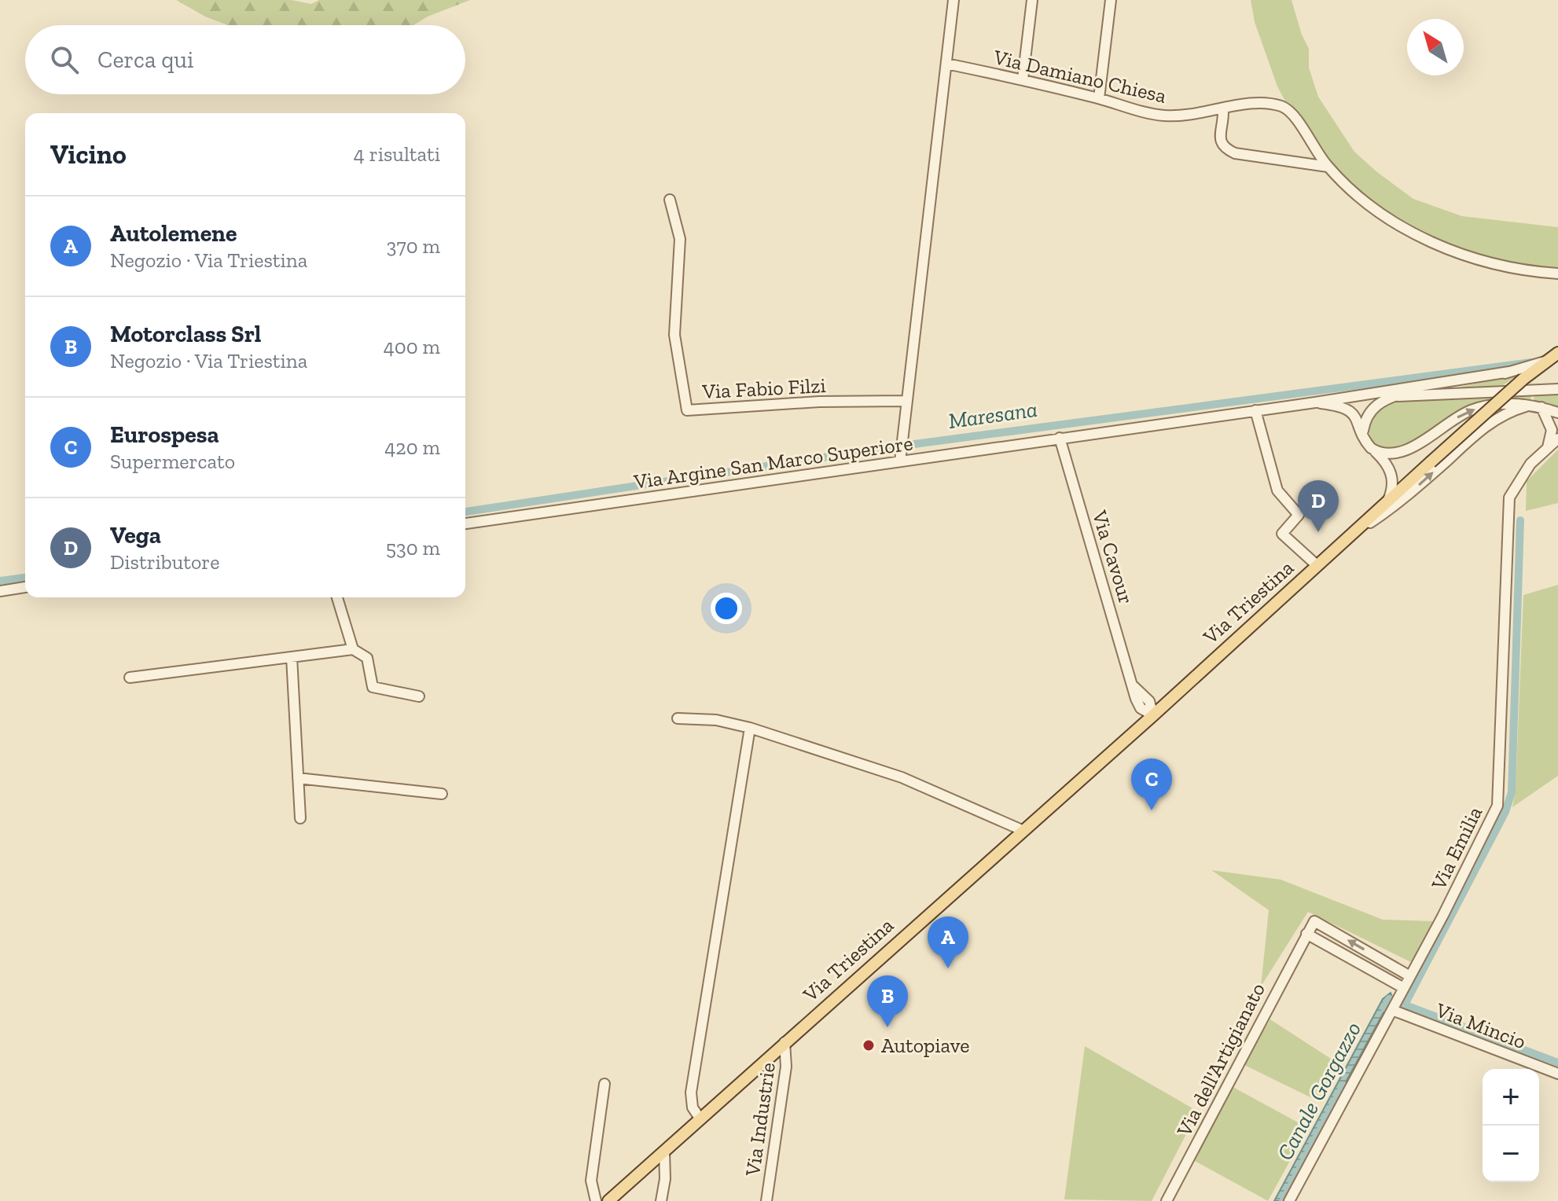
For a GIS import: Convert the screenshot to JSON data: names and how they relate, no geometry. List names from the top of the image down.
{
  "streets": {
    "main road": ["Via Triestina"],
    "street": [
      "Via Damiano Chiesa",
      "Via Fabio Filzi",
      "Via Argine San Marco Superiore",
      "Via Cavour",
      "Via Emilia",
      "Via Mincio",
      "Via dell'Artigianato",
      "Via Industrie"
    ]
  },
  "crossings": [
    ["Via Argine San Marco Superiore", "Via Cavour"],
    ["Via Cavour", "Via Triestina"],
    ["Via Triestina", "Via Industrie"],
    ["Via Emilia", "Via Mincio"]
  ],
  "water": ["Maresana", "Canale Gorgazzo"],
  "places": ["Autopiave"],
  "north": "top left",
  "page": {
    "search": "Cerca qui",
    "heading": ["Vicino", "4 risultati"],
    "list": [
      {
        "mark": "A",
        "name": "Autolemene",
        "note": "Negozio · Via Triestina",
        "value": "370 m"
      },
      {
        "mark": "B",
        "name": "Motorclass Srl",
        "note": "Negozio · Via Triestina",
        "value": "400 m"
      },
      {
        "mark": "C",
        "name": "Eurospesa",
        "note": "Supermercato",
        "value": "420 m"
      },
      {
        "mark": "D",
        "name": "Vega",
        "note": "Distributore",
        "value": "530 m"
      }
    ],
    "pins": [
      "D",
      "C",
      "A",
      "B"
    ],
    "map_buttons": ["+", "−"]
  }
}
